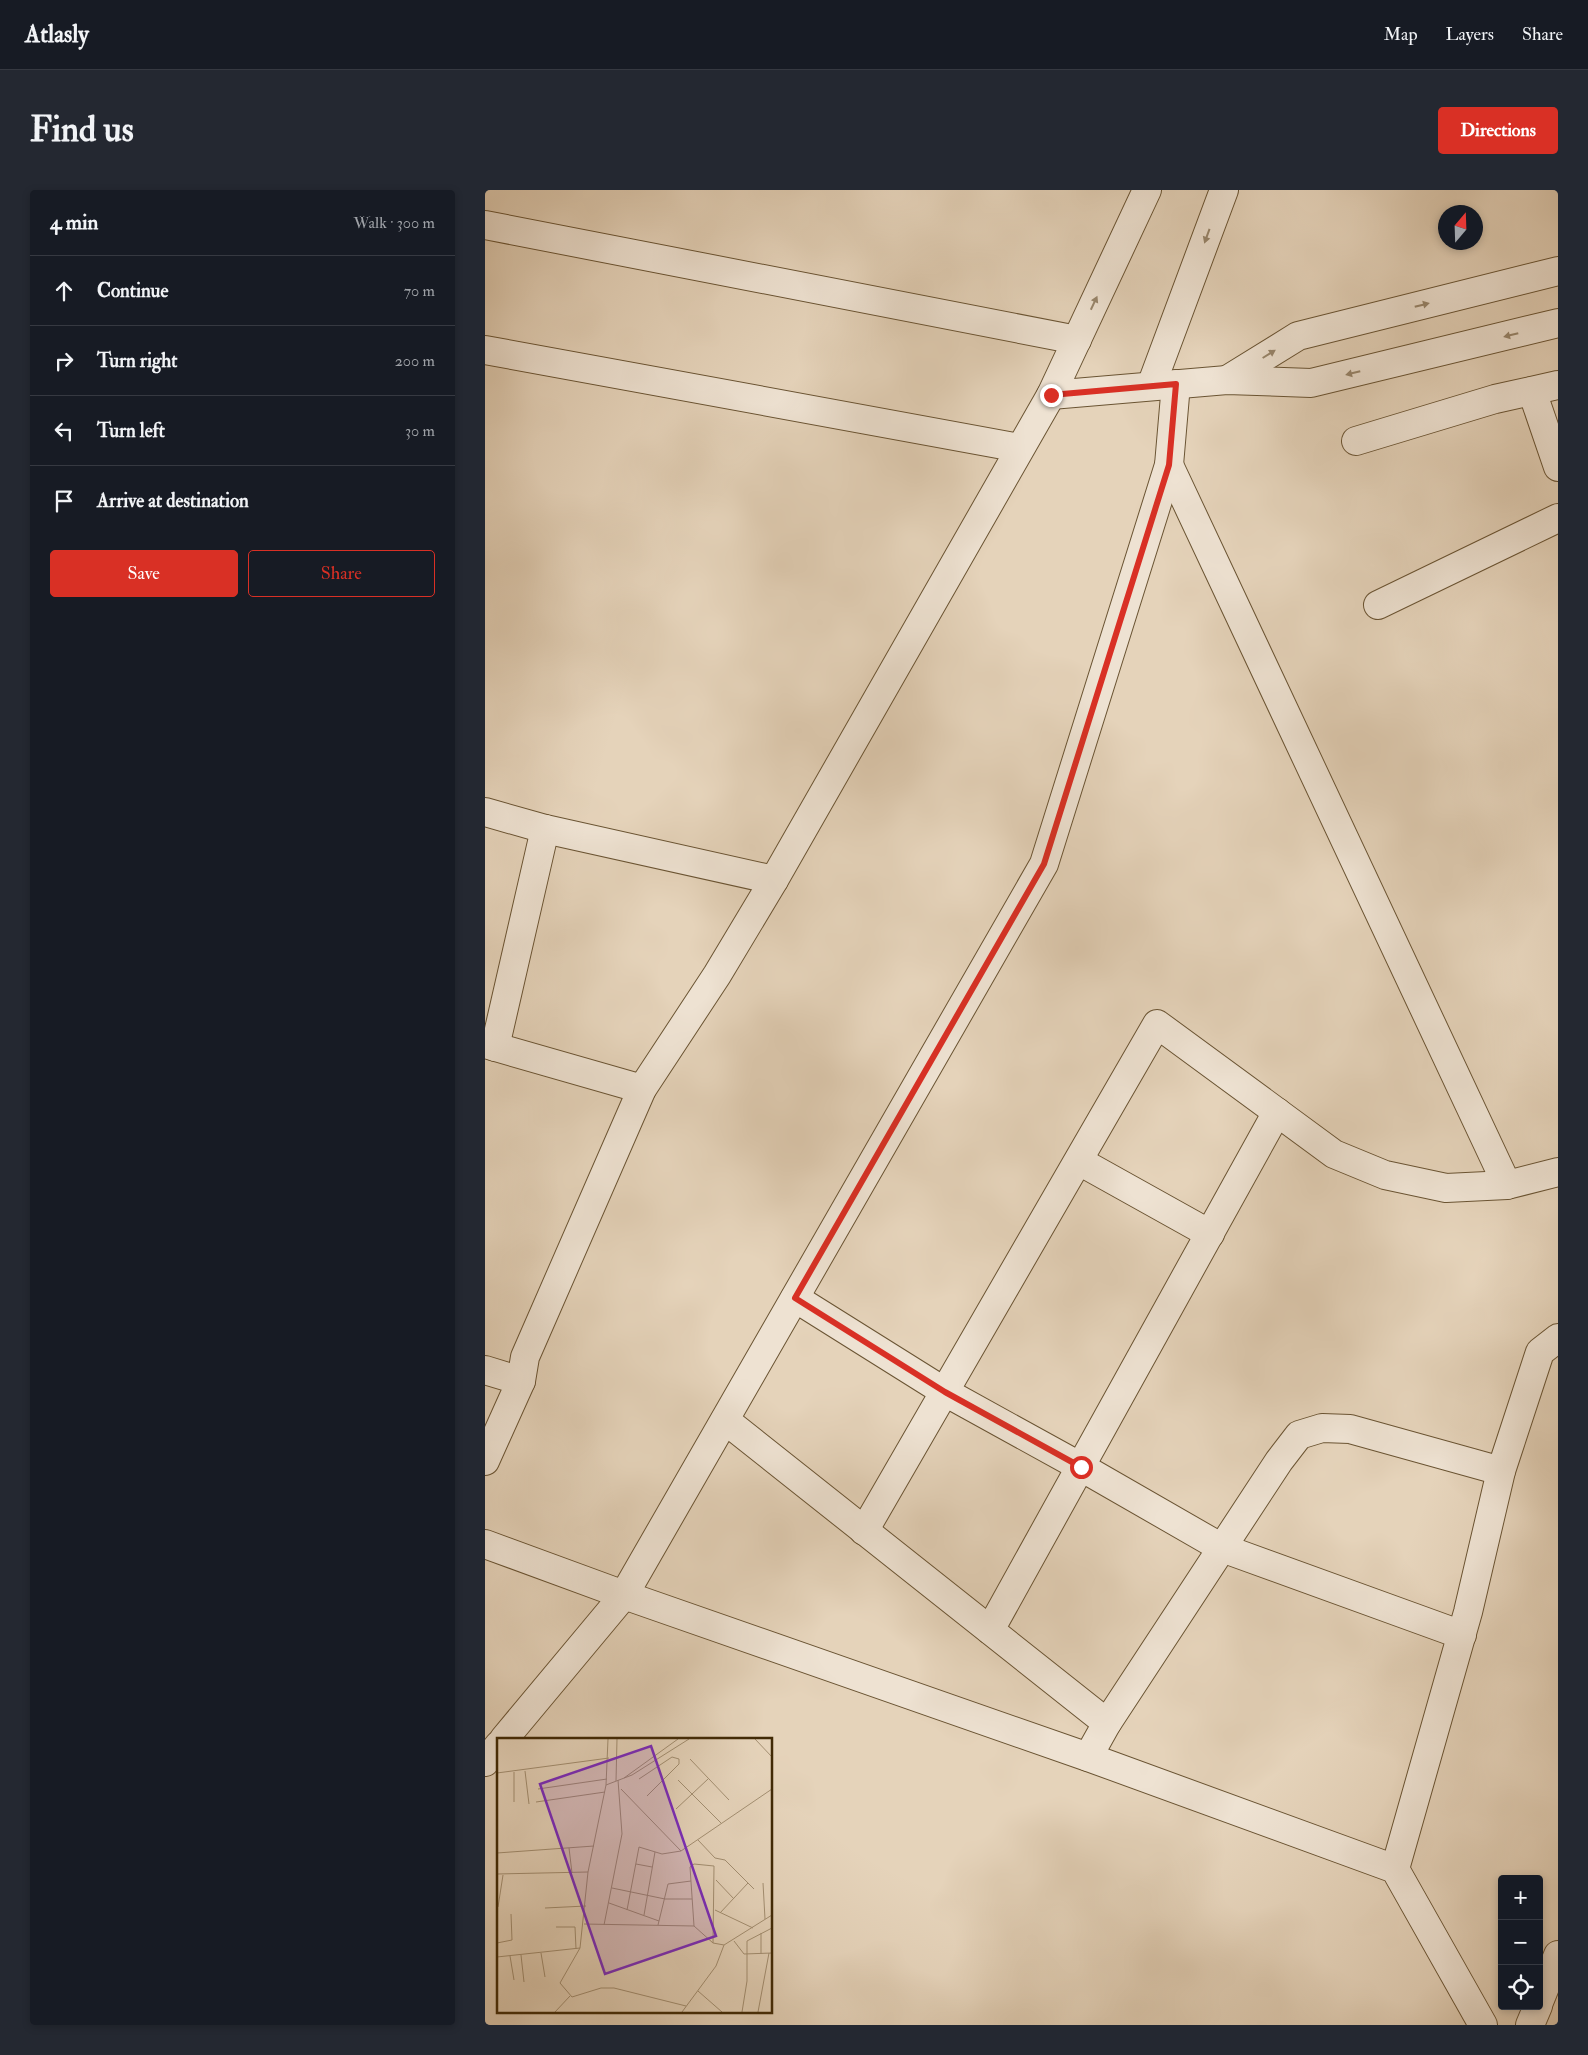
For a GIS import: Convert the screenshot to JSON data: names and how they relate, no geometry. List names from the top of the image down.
{
  "north": "top",
  "page": {
    "header": "Atlasly",
    "nav": ["Map", "Layers", "Share"],
    "buttons": [
      "Directions",
      ["Save", "Share"]
    ],
    "title": "Find us",
    "heading": ["4 min", "Walk · 300 m"],
    "list": [
      ["Continue", "70 m"],
      ["Turn right", "200 m"],
      ["Turn left", "30 m"],
      "Arrive at destination"
    ],
    "map_buttons": ["+", "−"]
  }
}
